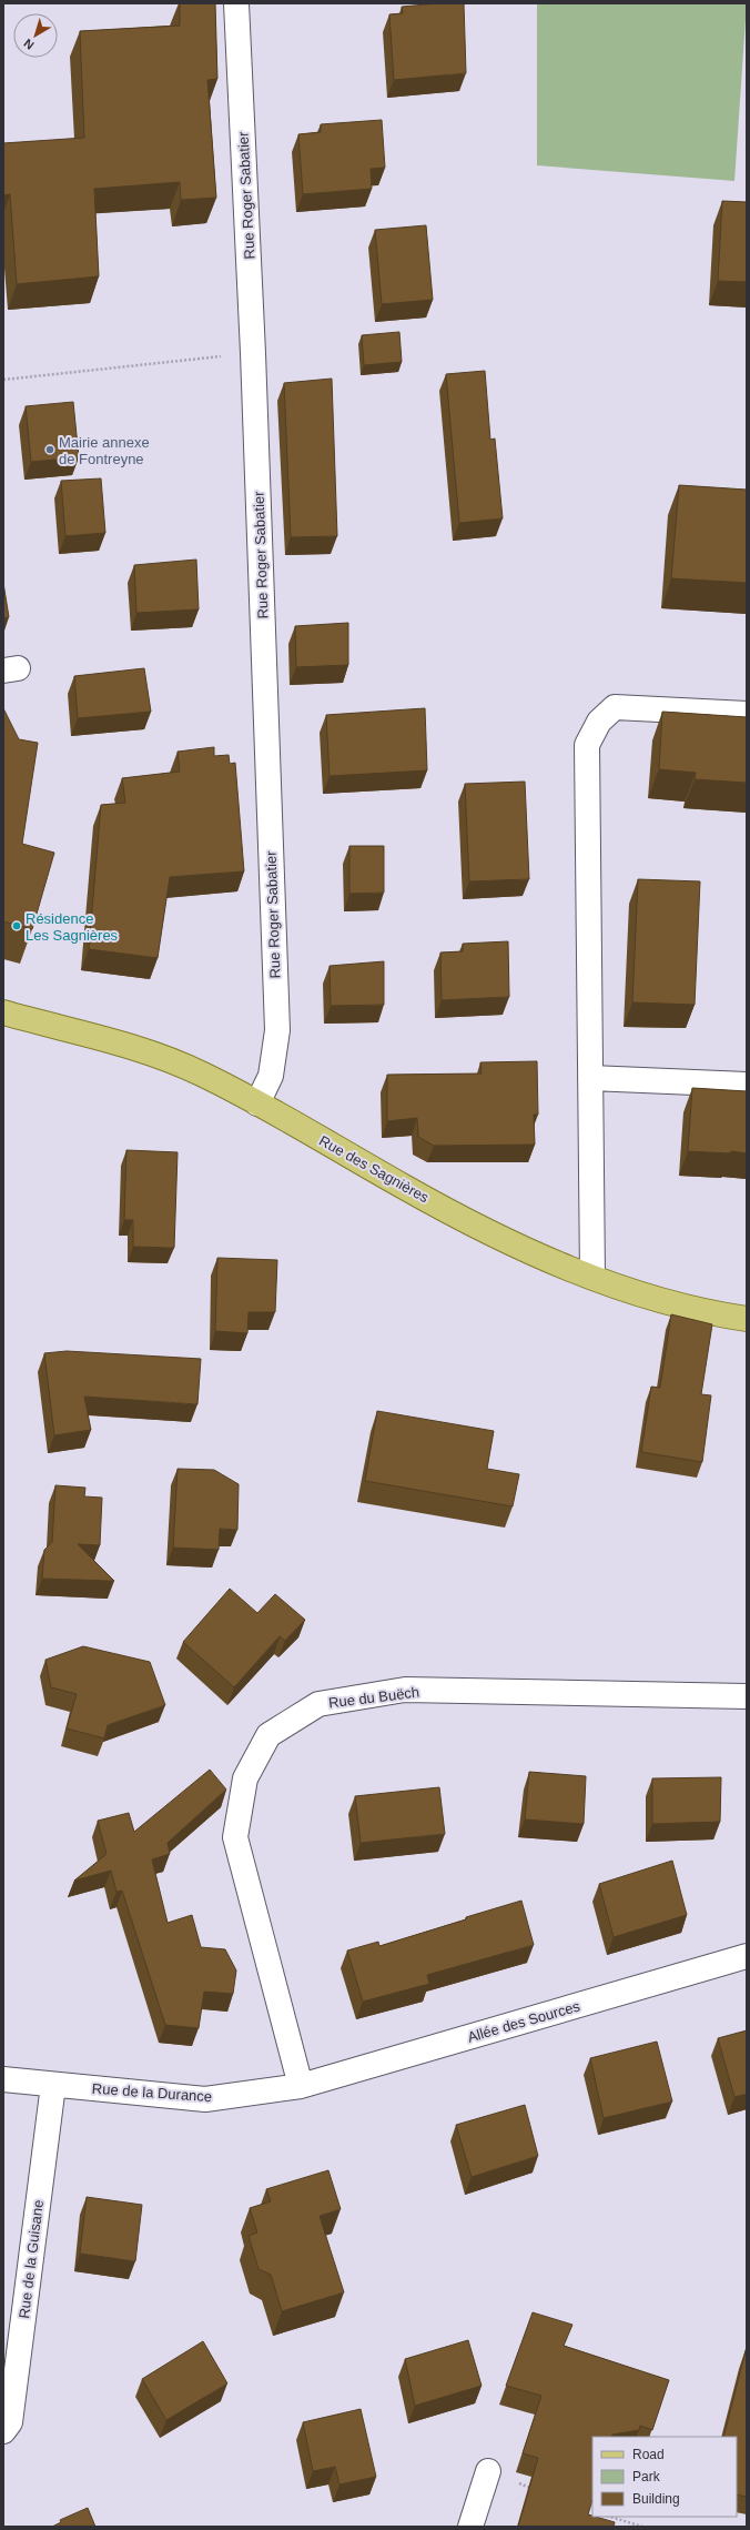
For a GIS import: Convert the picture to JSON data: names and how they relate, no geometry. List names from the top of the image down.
{
  "streets": {
    "main road": ["Rue des Sagnières"],
    "street": [
      "Rue Roger Sabatier",
      "Rue du Buëch",
      "Allée des Sources",
      "Rue de la Durance",
      "Rue de la Guisane"
    ]
  },
  "crossings": [
    ["Rue Roger Sabatier", "Rue des Sagnières"],
    ["Rue du Buëch", "Allée des Sources"],
    ["Rue du Buëch", "Rue de la Durance"],
    ["Allée des Sources", "Rue de la Durance"],
    ["Rue de la Durance", "Rue de la Guisane"]
  ],
  "places": ["Mairie annexe de Fontreyne", "Résidence Les Sagnières"],
  "legend": ["Road", "Park", "Building"],
  "north": "bottom left"
}
